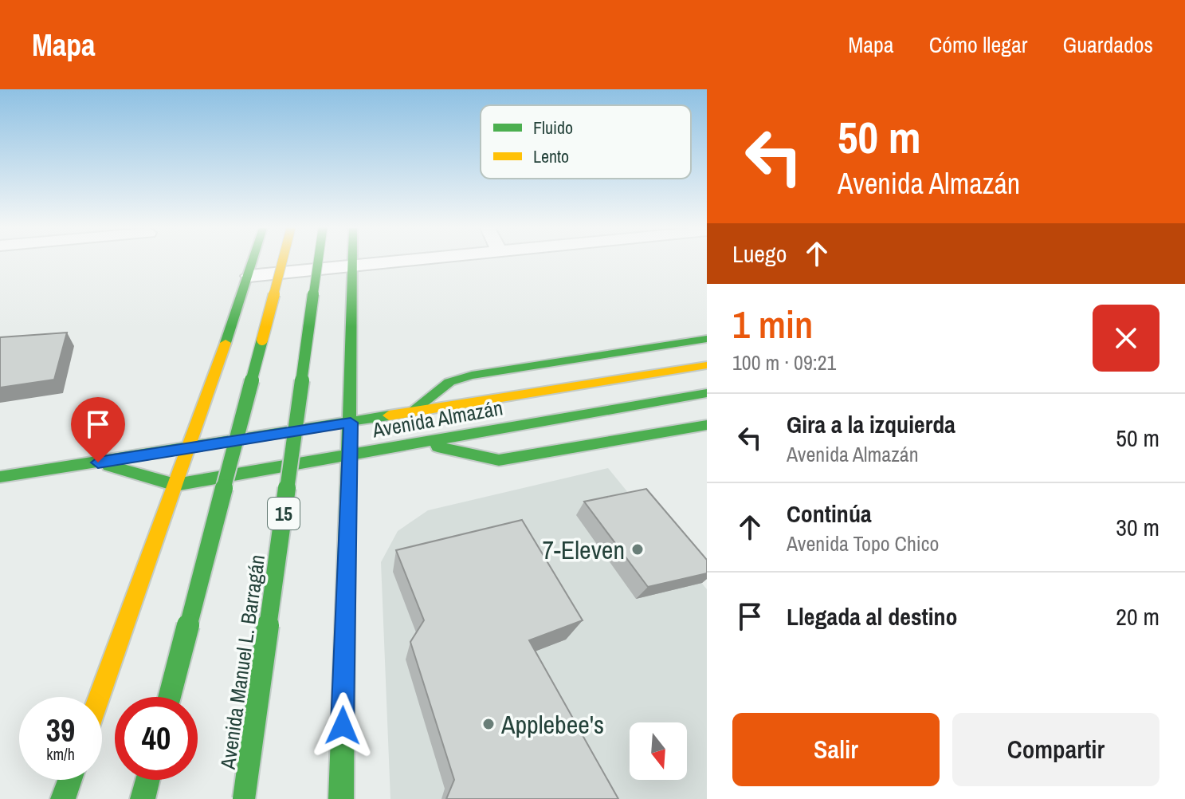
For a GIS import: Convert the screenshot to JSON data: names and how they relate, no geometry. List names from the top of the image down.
{
  "streets": {
    "main road": ["Avenida Almazán", "15", "Avenida Manuel L. Barragán"]
  },
  "places": ["7-Eleven", "Applebee's"],
  "legend": ["Fluido", "Lento"],
  "north": "bottom",
  "page": {
    "header": "Mapa",
    "nav": ["Mapa", "Cómo llegar", "Guardados"],
    "turn": ["50 m", "Avenida Almazán"],
    "then": "Luego",
    "heading": ["1 min", "100 m · 09:21"],
    "list": [
      {
        "name": "Gira a la izquierda",
        "note": "Avenida Almazán",
        "value": "50 m"
      },
      {
        "name": "Continúa",
        "note": "Avenida Topo Chico",
        "value": "30 m"
      },
      {
        "name": "Llegada al destino",
        "value": "20 m"
      }
    ],
    "speed": "39 km/h",
    "limit": "40",
    "buttons": ["Salir", "Compartir"]
  }
}
